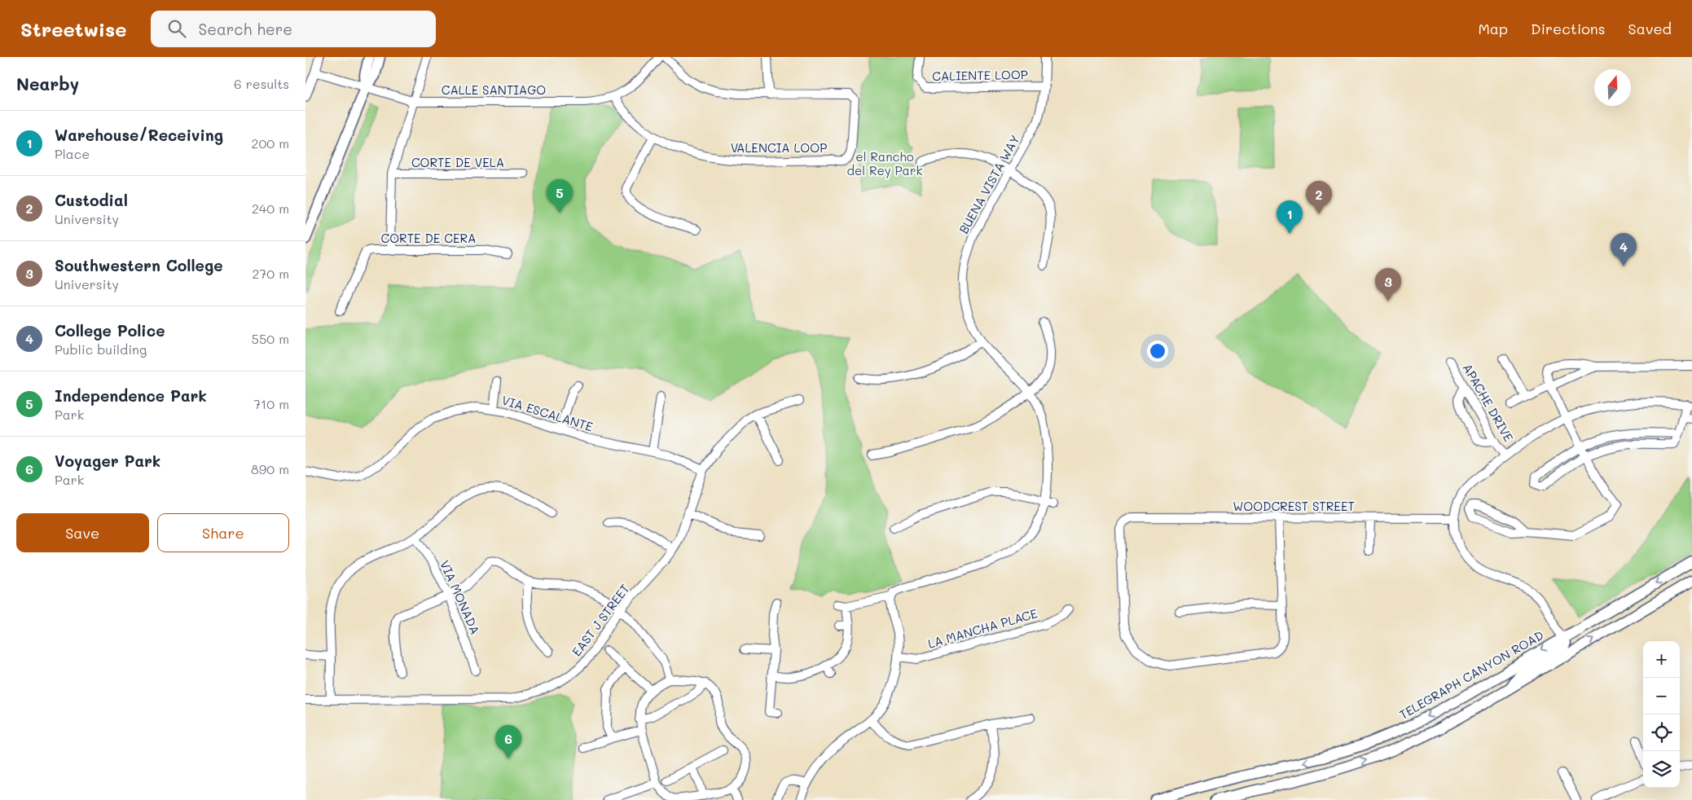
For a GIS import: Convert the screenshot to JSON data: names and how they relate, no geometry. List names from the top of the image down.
{
  "streets": {
    "main road": ["TELEGRAPH CANYON ROAD"],
    "street": [
      "CALIENTE LOOP",
      "CALLE SANTIAGO",
      "VALENCIA LOOP",
      "CORTE DE VELA",
      "BUENA VISTA WAY",
      "CORTE DE CERA",
      "APACHE DRIVE",
      "VIA ESCALANTE",
      "WOODCREST STREET",
      "VIA MONADA",
      "EAST J STREET",
      "LA MANCHA PLACE"
    ]
  },
  "crossings": [
    ["CALIENTE LOOP", "BUENA VISTA WAY"],
    ["CALLE SANTIAGO", "VALENCIA LOOP"],
    ["APACHE DRIVE", "WOODCREST STREET"],
    ["APACHE DRIVE", "TELEGRAPH CANYON ROAD"],
    ["VIA ESCALANTE", "EAST J STREET"]
  ],
  "parks": ["el Rancho del Rey Park"],
  "north": "top",
  "page": {
    "header": "Streetwise",
    "search": "Search here",
    "nav": ["Map", "Directions", "Saved"],
    "heading": ["Nearby", "6 results"],
    "list": [
      {
        "mark": "1",
        "name": "Warehouse/Receiving",
        "note": "Place",
        "value": "200 m"
      },
      {
        "mark": "2",
        "name": "Custodial",
        "note": "University",
        "value": "240 m"
      },
      {
        "mark": "3",
        "name": "Southwestern College",
        "note": "University",
        "value": "270 m"
      },
      {
        "mark": "4",
        "name": "College Police",
        "note": "Public building",
        "value": "550 m"
      },
      {
        "mark": "5",
        "name": "Independence Park",
        "note": "Park",
        "value": "710 m"
      },
      {
        "mark": "6",
        "name": "Voyager Park",
        "note": "Park",
        "value": "890 m"
      }
    ],
    "pins": [
      "5",
      "2",
      "1",
      "4",
      "3",
      "6"
    ],
    "buttons": ["Save", "Share"],
    "map_buttons": ["+", "−"]
  }
}
